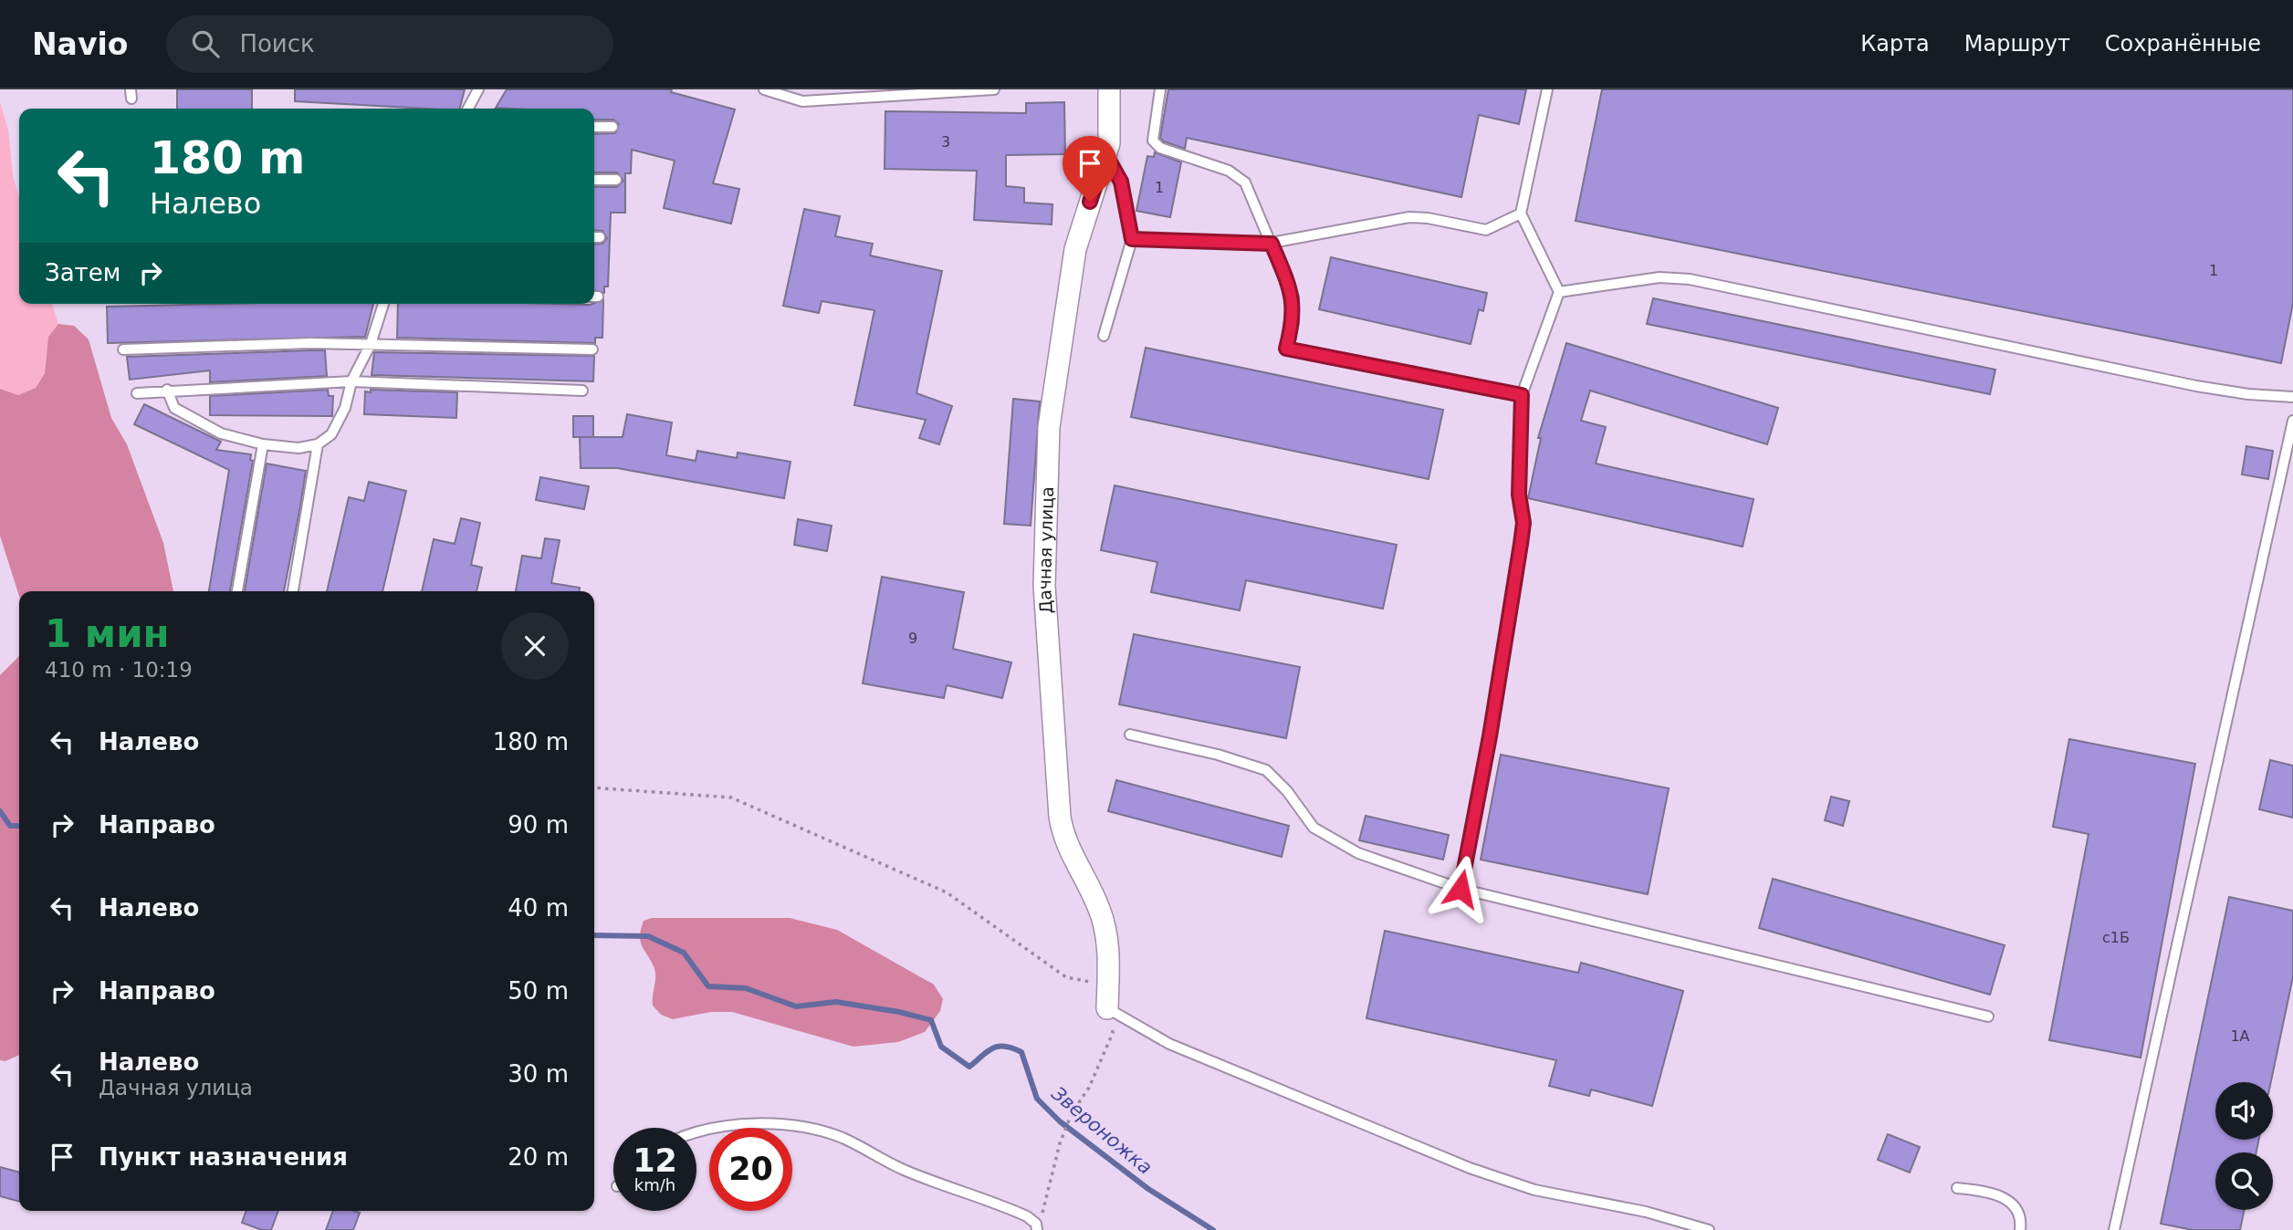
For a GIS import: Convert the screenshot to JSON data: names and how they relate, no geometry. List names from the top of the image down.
{
  "streets": {
    "street": ["Дачная улица"]
  },
  "water": ["Звероножка"],
  "house_numbers": [
    "3",
    "1",
    "1",
    "9",
    "с1Б",
    "1А"
  ],
  "page": {
    "header": "Navio",
    "search": "Поиск",
    "nav": ["Карта", "Маршрут", "Сохранённые"],
    "turn": ["180 m", "Налево"],
    "then": "Затем",
    "heading": ["1 мин", "410 m · 10:19"],
    "list": [
      {
        "name": "Налево",
        "value": "180 m"
      },
      {
        "name": "Направо",
        "value": "90 m"
      },
      {
        "name": "Налево",
        "value": "40 m"
      },
      {
        "name": "Направо",
        "value": "50 m"
      },
      {
        "name": "Налево",
        "note": "Дачная улица",
        "value": "30 m"
      },
      {
        "name": "Пункт назначения",
        "value": "20 m"
      }
    ],
    "speed": "12 km/h",
    "limit": "20"
  }
}
